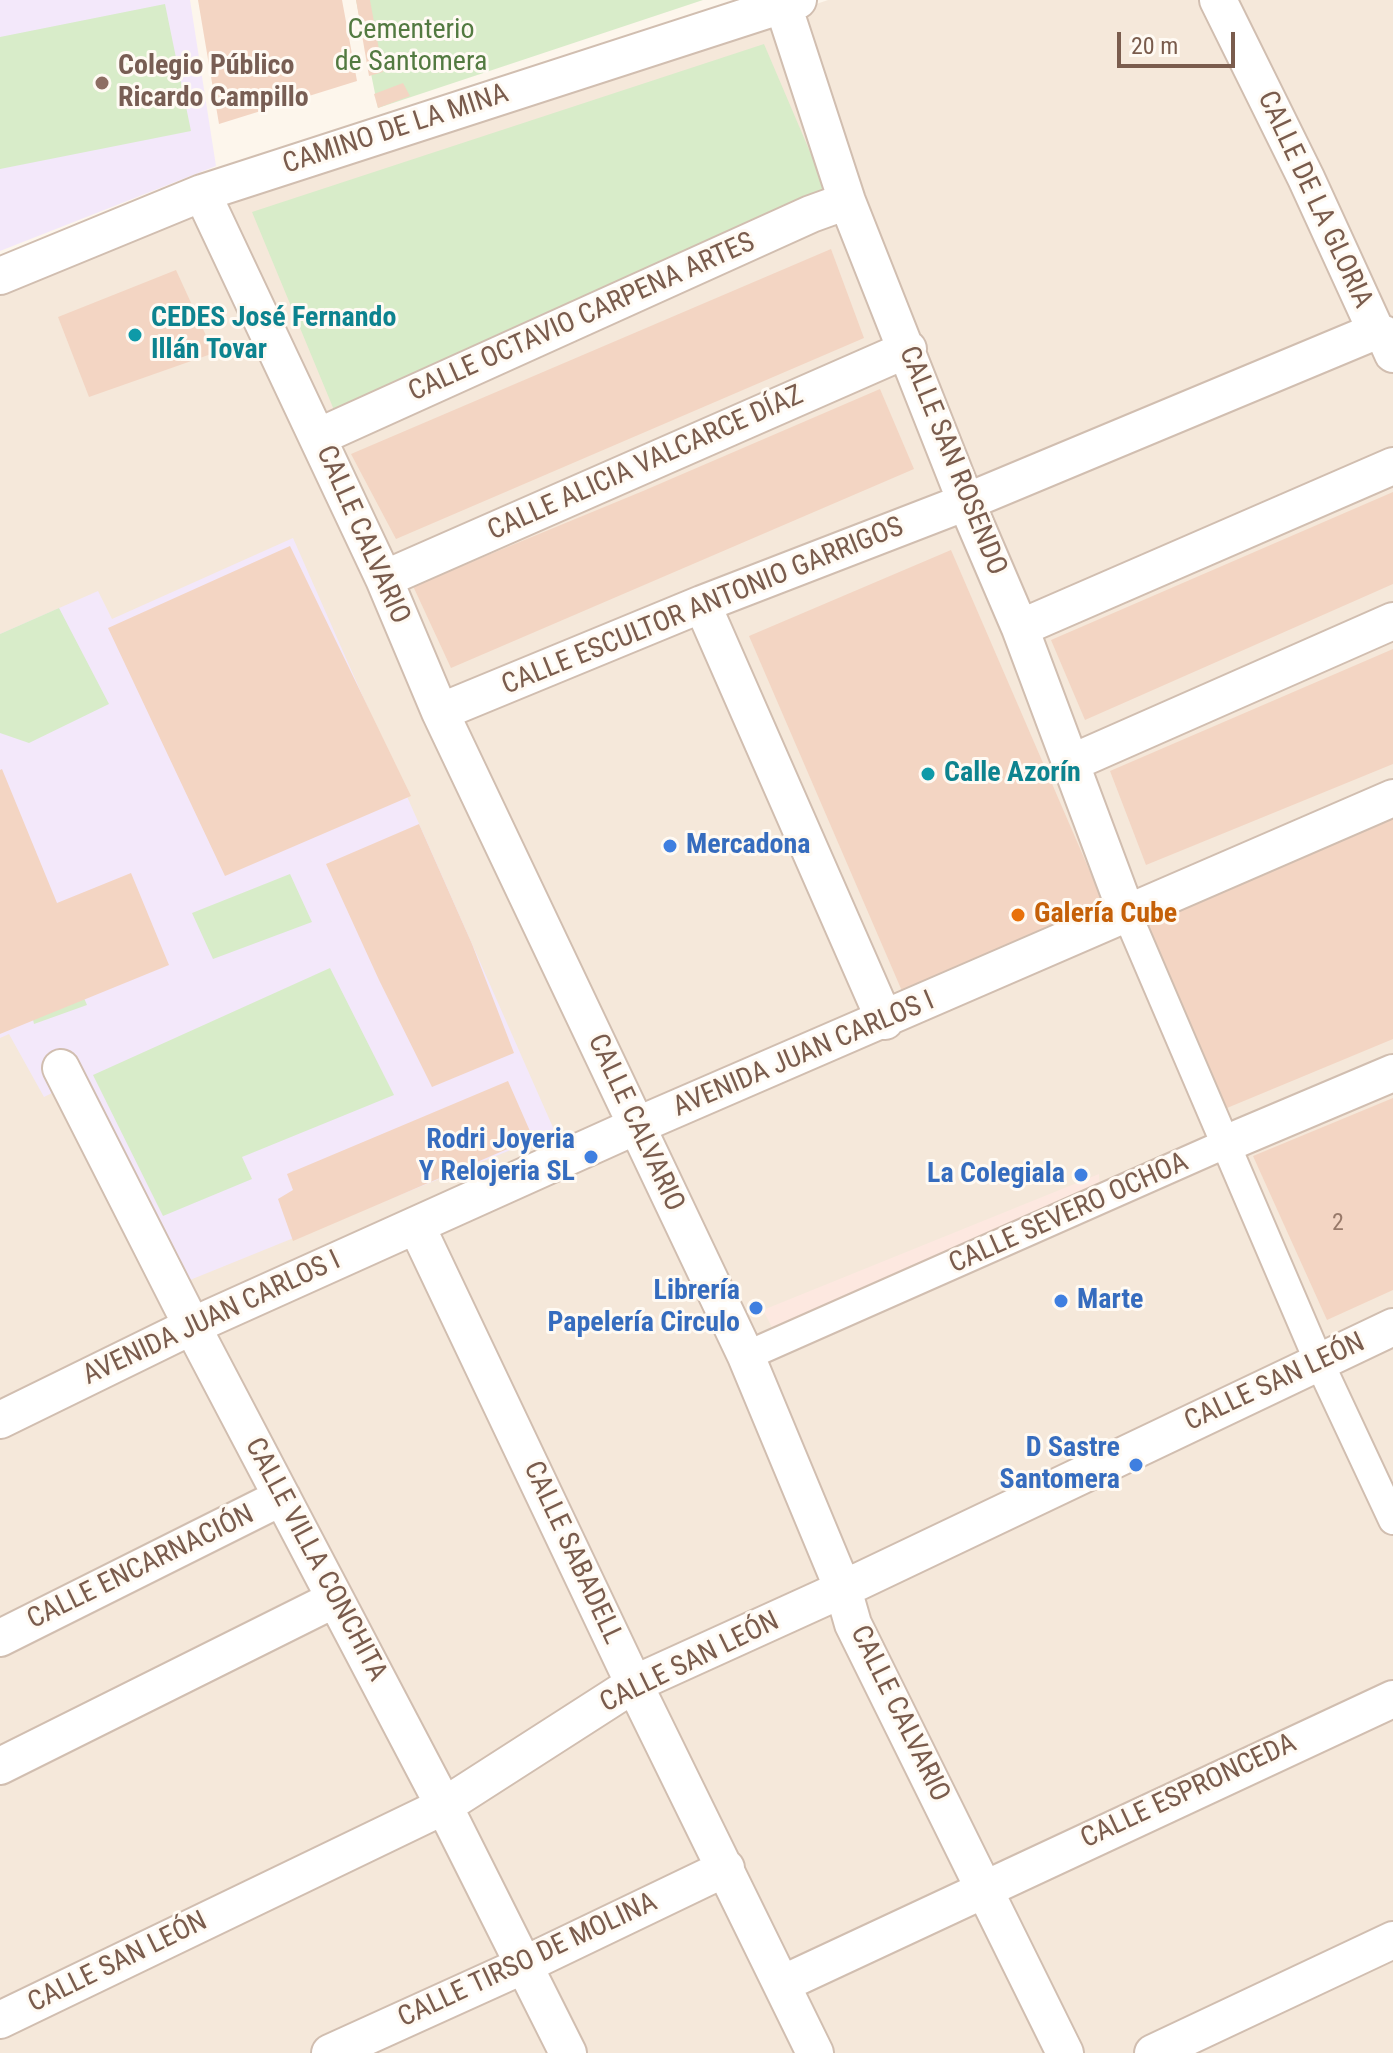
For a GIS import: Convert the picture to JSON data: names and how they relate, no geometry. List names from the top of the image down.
{
  "streets": {
    "street": [
      "CAMINO DE LA MINA",
      "CALLE DE LA GLORIA",
      "CALLE OCTAVIO CARPENA ARTES",
      "CALLE SAN ROSENDO",
      "CALLE ALICIA VALCARCE DÍAZ",
      "CALLE CALVARIO",
      "CALLE ESCULTOR ANTONIO GARRIGOS",
      "AVENIDA JUAN CARLOS I",
      "CALLE SEVERO OCHOA",
      "CALLE SAN LEÓN",
      "CALLE SABADELL",
      "CALLE VILLA CONCHITA",
      "CALLE ENCARNACIÓN",
      "CALLE ESPRONCEDA",
      "CALLE TIRSO DE MOLINA"
    ]
  },
  "crossings": [
    ["CAMINO DE LA MINA", "CALLE SAN ROSENDO"],
    ["CAMINO DE LA MINA", "CALLE CALVARIO"],
    ["CALLE OCTAVIO CARPENA ARTES", "CALLE SAN ROSENDO"],
    ["CALLE OCTAVIO CARPENA ARTES", "CALLE CALVARIO"],
    ["CALLE SAN ROSENDO", "CALLE ALICIA VALCARCE DÍAZ"],
    ["CALLE SAN ROSENDO", "CALLE ESCULTOR ANTONIO GARRIGOS"],
    ["CALLE SAN ROSENDO", "AVENIDA JUAN CARLOS I"],
    ["CALLE ALICIA VALCARCE DÍAZ", "CALLE CALVARIO"],
    ["CALLE CALVARIO", "CALLE ESCULTOR ANTONIO GARRIGOS"],
    ["CALLE CALVARIO", "AVENIDA JUAN CARLOS I"],
    ["CALLE CALVARIO", "CALLE SEVERO OCHOA"],
    ["CALLE CALVARIO", "CALLE SAN LEÓN"],
    ["CALLE CALVARIO", "CALLE ESPRONCEDA"],
    ["AVENIDA JUAN CARLOS I", "CALLE SABADELL"],
    ["AVENIDA JUAN CARLOS I", "CALLE VILLA CONCHITA"],
    ["CALLE SAN LEÓN", "CALLE SABADELL"],
    ["CALLE SAN LEÓN", "CALLE VILLA CONCHITA"],
    ["CALLE SABADELL", "CALLE ESPRONCEDA"],
    ["CALLE SABADELL", "CALLE TIRSO DE MOLINA"],
    ["CALLE VILLA CONCHITA", "CALLE ENCARNACIÓN"],
    ["CALLE VILLA CONCHITA", "CALLE TIRSO DE MOLINA"]
  ],
  "parks": ["Cementerio de Santomera"],
  "places": [
    "Colegio Público Ricardo Campillo",
    "CEDES José Fernando Illán Tovar",
    "Calle Azorín",
    "Mercadona",
    "Galería Cube",
    "Rodri Joyeria Y Relojeria SL",
    "La Colegiala",
    "Marte",
    "Librería Papelería Circulo",
    "D Sastre Santomera"
  ],
  "house_numbers": ["2"],
  "scale_bar": "20 m"
}
